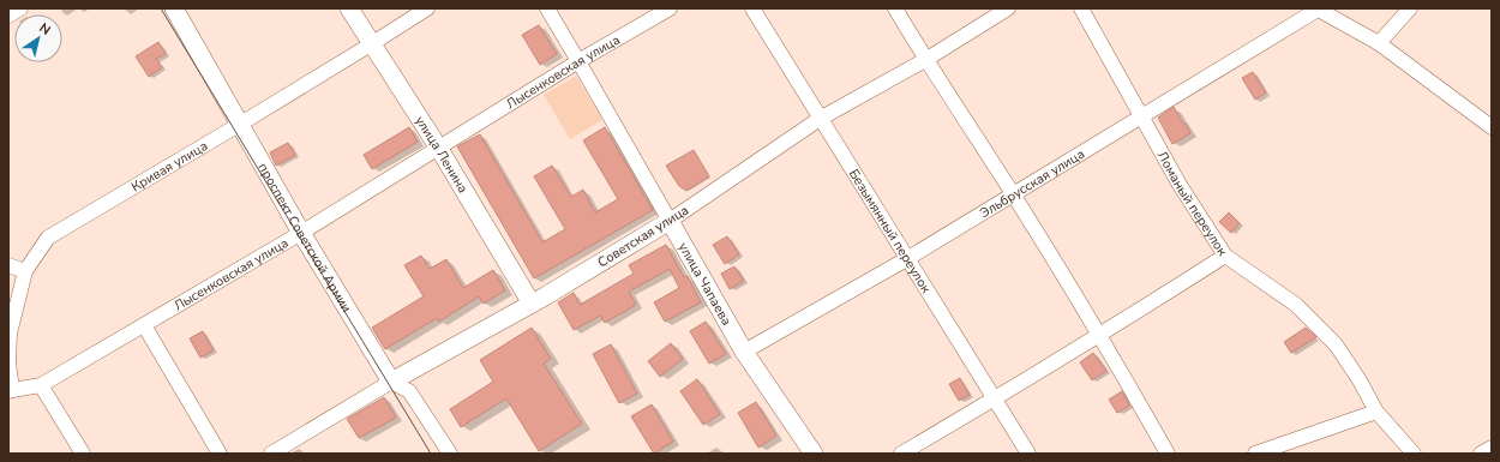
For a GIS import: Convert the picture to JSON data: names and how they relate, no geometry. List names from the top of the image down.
{
  "streets": {
    "main road": [
      "улица Ленина",
      "Советская улица",
      "проспект Советской Армии",
      "улица Чапаева"
    ],
    "street": [
      "Лысенковская улица",
      "Кривая улица",
      "Эльбрусская улица",
      "Ломаный переулок",
      "Безымянный переулок"
    ]
  },
  "crossings": [
    ["Лысенковская улица", "улица Ленина"],
    ["Лысенковская улица", "Кривая улица"],
    ["Лысенковская улица", "проспект Советской Армии"],
    ["Лысенковская улица", "улица Чапаева"],
    ["улица Ленина", "Кривая улица"],
    ["улица Ленина", "Советская улица"],
    ["Кривая улица", "проспект Советской Армии"],
    ["Эльбрусская улица", "Ломаный переулок"],
    ["Эльбрусская улица", "Безымянный переулок"],
    ["Эльбрусская улица", "улица Чапаева"],
    ["Безымянный переулок", "Советская улица"],
    ["Советская улица", "проспект Советской Армии"],
    ["Советская улица", "улица Чапаева"]
  ],
  "north": "top right"
}
